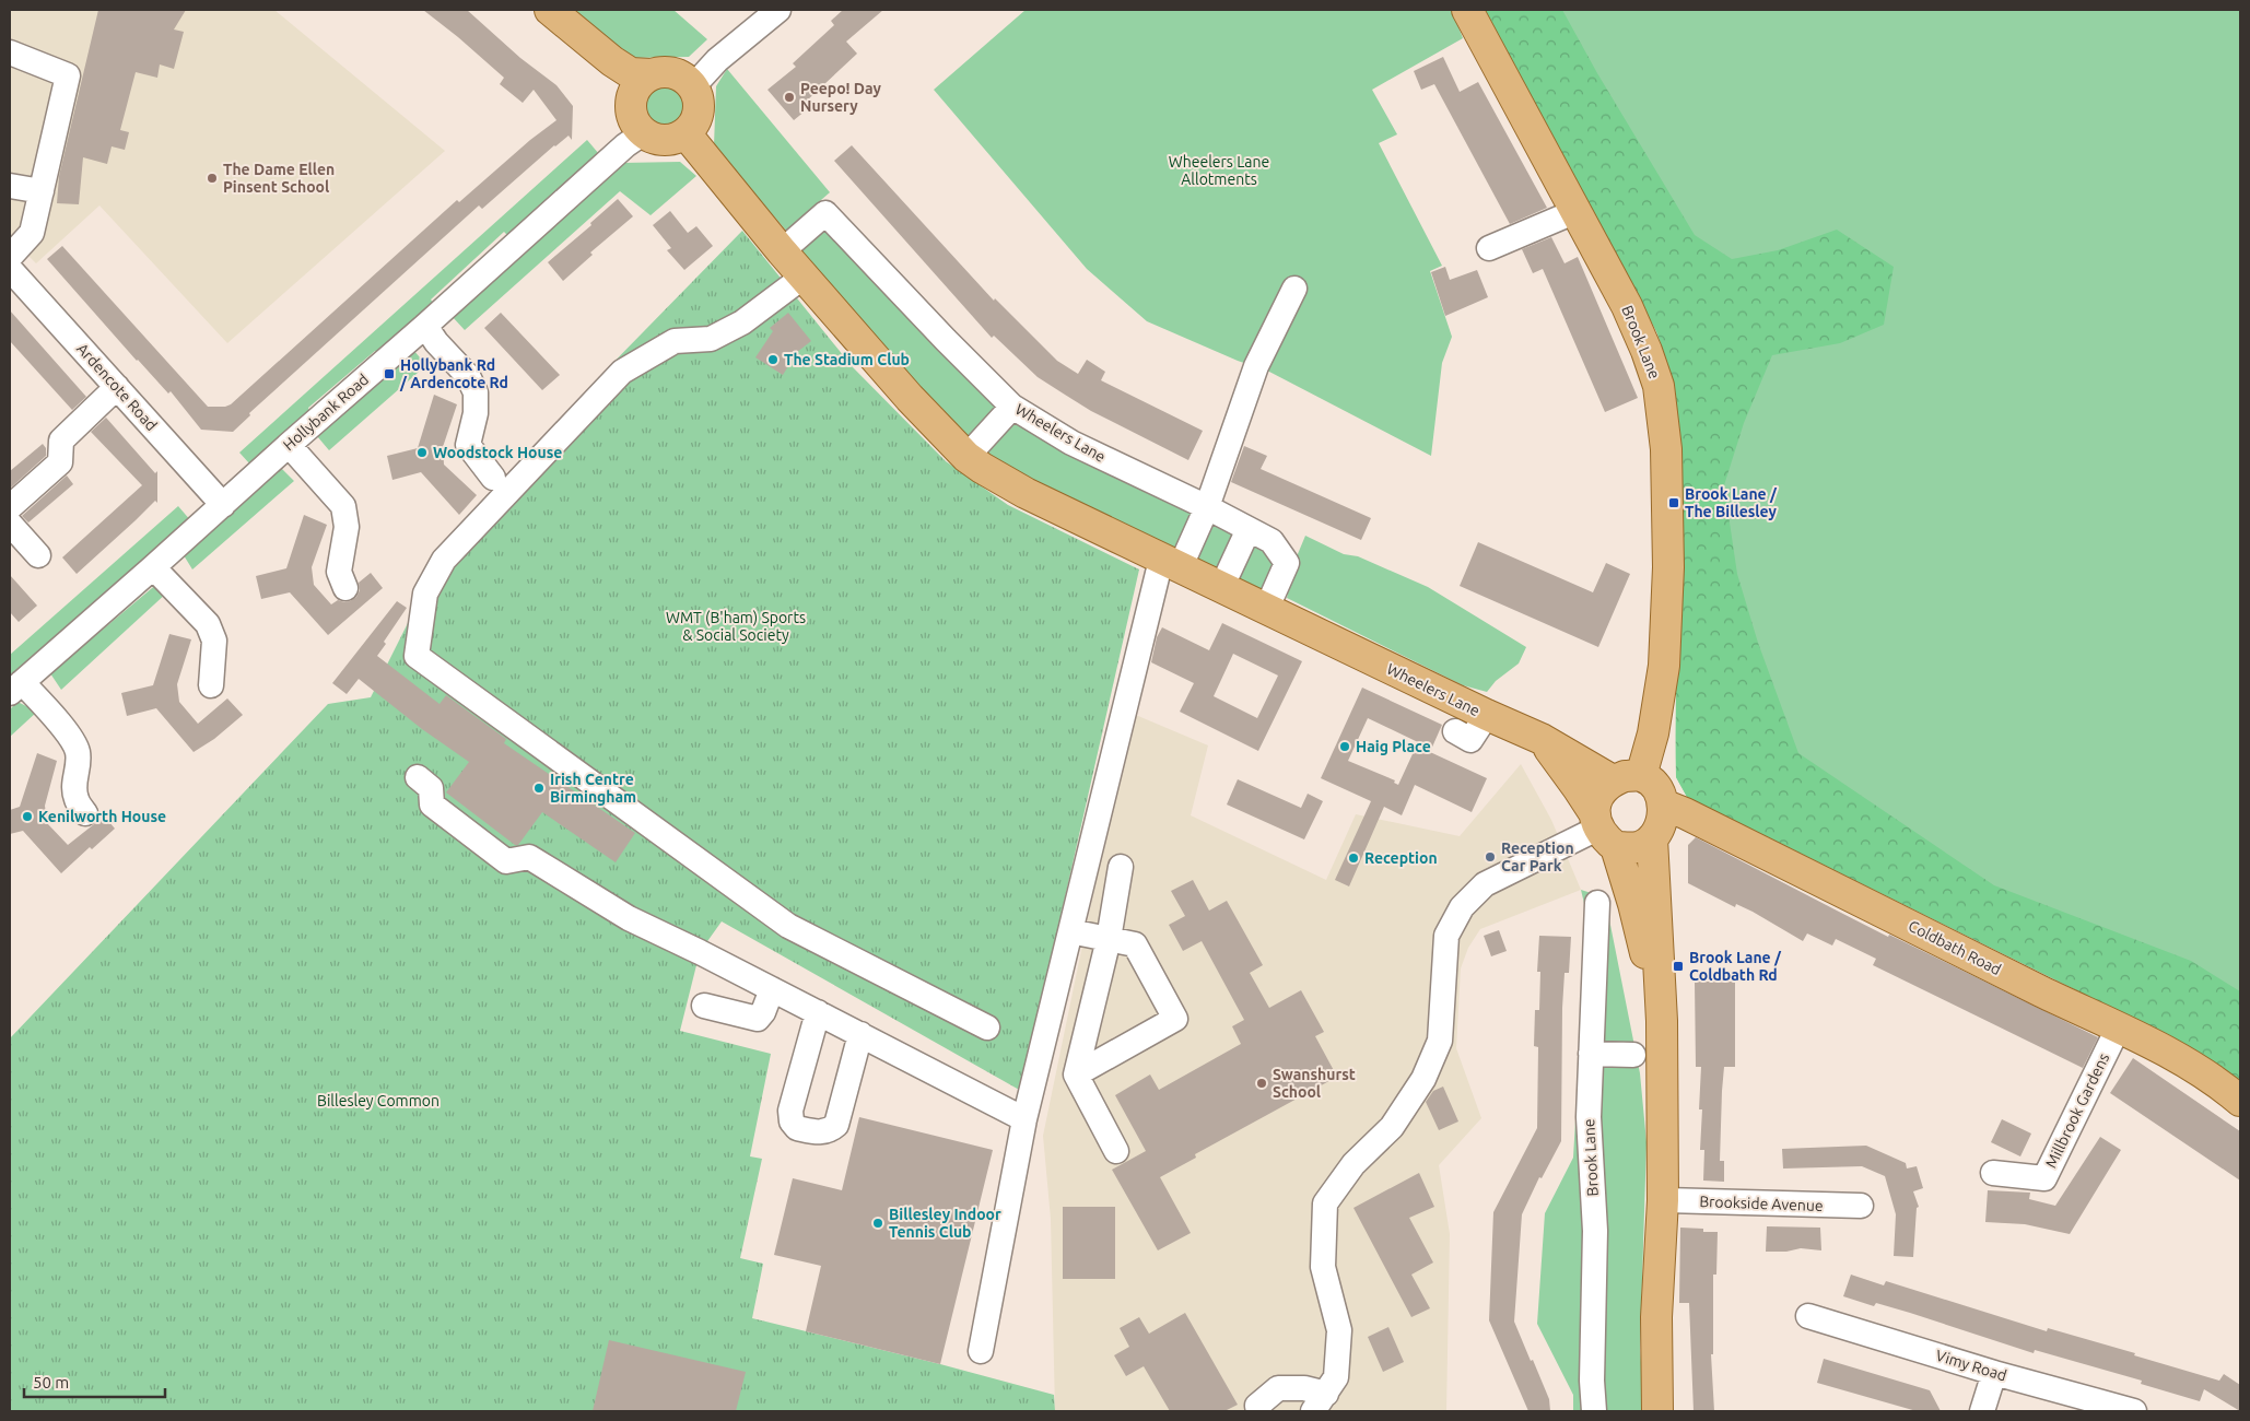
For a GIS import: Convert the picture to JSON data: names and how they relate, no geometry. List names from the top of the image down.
{
  "streets": {
    "main road": ["Brook Lane", "Wheelers Lane", "Coldbath Road"],
    "street": [
      "Ardencote Road",
      "Hollybank Road",
      "Millbrook Gardens",
      "Brookside Avenue",
      "Vimy Road"
    ]
  },
  "crossings": [
    ["Brook Lane", "Wheelers Lane"],
    ["Brook Lane", "Coldbath Road"],
    ["Ardencote Road", "Hollybank Road"],
    ["Hollybank Road", "Wheelers Lane"],
    ["Wheelers Lane", "Coldbath Road"],
    ["Coldbath Road", "Millbrook Gardens"]
  ],
  "parks": ["Wheelers Lane Allotments", "WMT (B'ham) Sports & Social Society", "Billesley Common"],
  "places": {
    "other": [
      "Peepo! Day Nursery",
      "The Dame Ellen Pinsent School",
      "The Stadium Club",
      "Woodstock House",
      "Haig Place",
      "Irish Centre Birmingham",
      "Kenilworth House",
      "Reception Car Park",
      "Reception",
      "Swanshurst School",
      "Billesley Indoor Tennis Club"
    ],
    "transit": ["Hollybank Rd / Ardencote Rd", "Brook Lane / The Billesley", "Brook Lane / Coldbath Rd"]
  },
  "scale_bar": "50 m"
}
